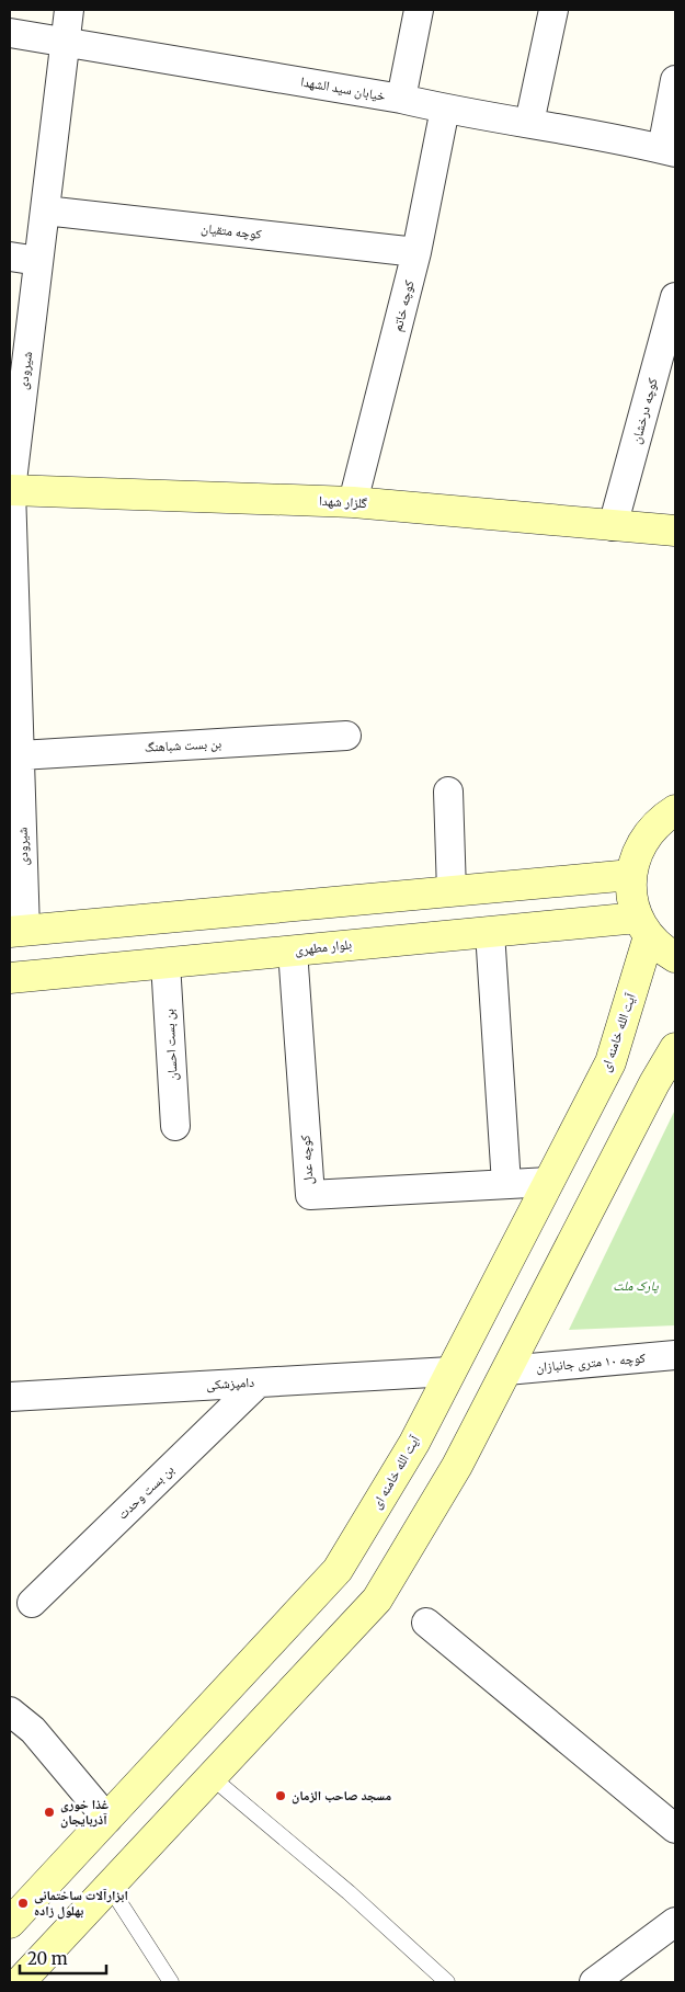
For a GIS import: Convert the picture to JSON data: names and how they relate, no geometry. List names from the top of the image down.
{
  "streets": {
    "main road": ["گلزار شهدا", "بلوار مطهری", "آیت الله خامنه ای"],
    "street": [
      "خیابان سید الشهدا",
      "کوچه متقیان",
      "کوچه خاتم",
      "شیرودی",
      "کوچه درخشان",
      "بن بست شباهنگ",
      "بن بست احسان",
      "کوچه عدل",
      "کوچه ۱۰ متری جانبازان",
      "دامپزشکی",
      "بن بست وحدت"
    ]
  },
  "crossings": [
    ["خیابان سید الشهدا", "کوچه خاتم"],
    ["خیابان سید الشهدا", "شیرودی"],
    ["کوچه متقیان", "کوچه خاتم"],
    ["کوچه متقیان", "شیرودی"],
    ["کوچه خاتم", "گلزار شهدا"],
    ["شیرودی", "گلزار شهدا"],
    ["شیرودی", "بن بست شباهنگ"],
    ["کوچه درخشان", "گلزار شهدا"],
    ["بلوار مطهری", "آیت الله خامنه ای"],
    ["بلوار مطهری", "بن بست احسان"],
    ["بلوار مطهری", "کوچه عدل"],
    ["آیت الله خامنه ای", "کوچه عدل"],
    ["آیت الله خامنه ای", "دامپزشکی"],
    ["دامپزشکی", "بن بست وحدت"]
  ],
  "parks": ["پارک ملت"],
  "places": ["مسجد صاحب الزمان", "غذا خوری آذربایجان", "ابزارآلات ساختمانی بهلول زاده"],
  "scale_bar": "20 m"
}
